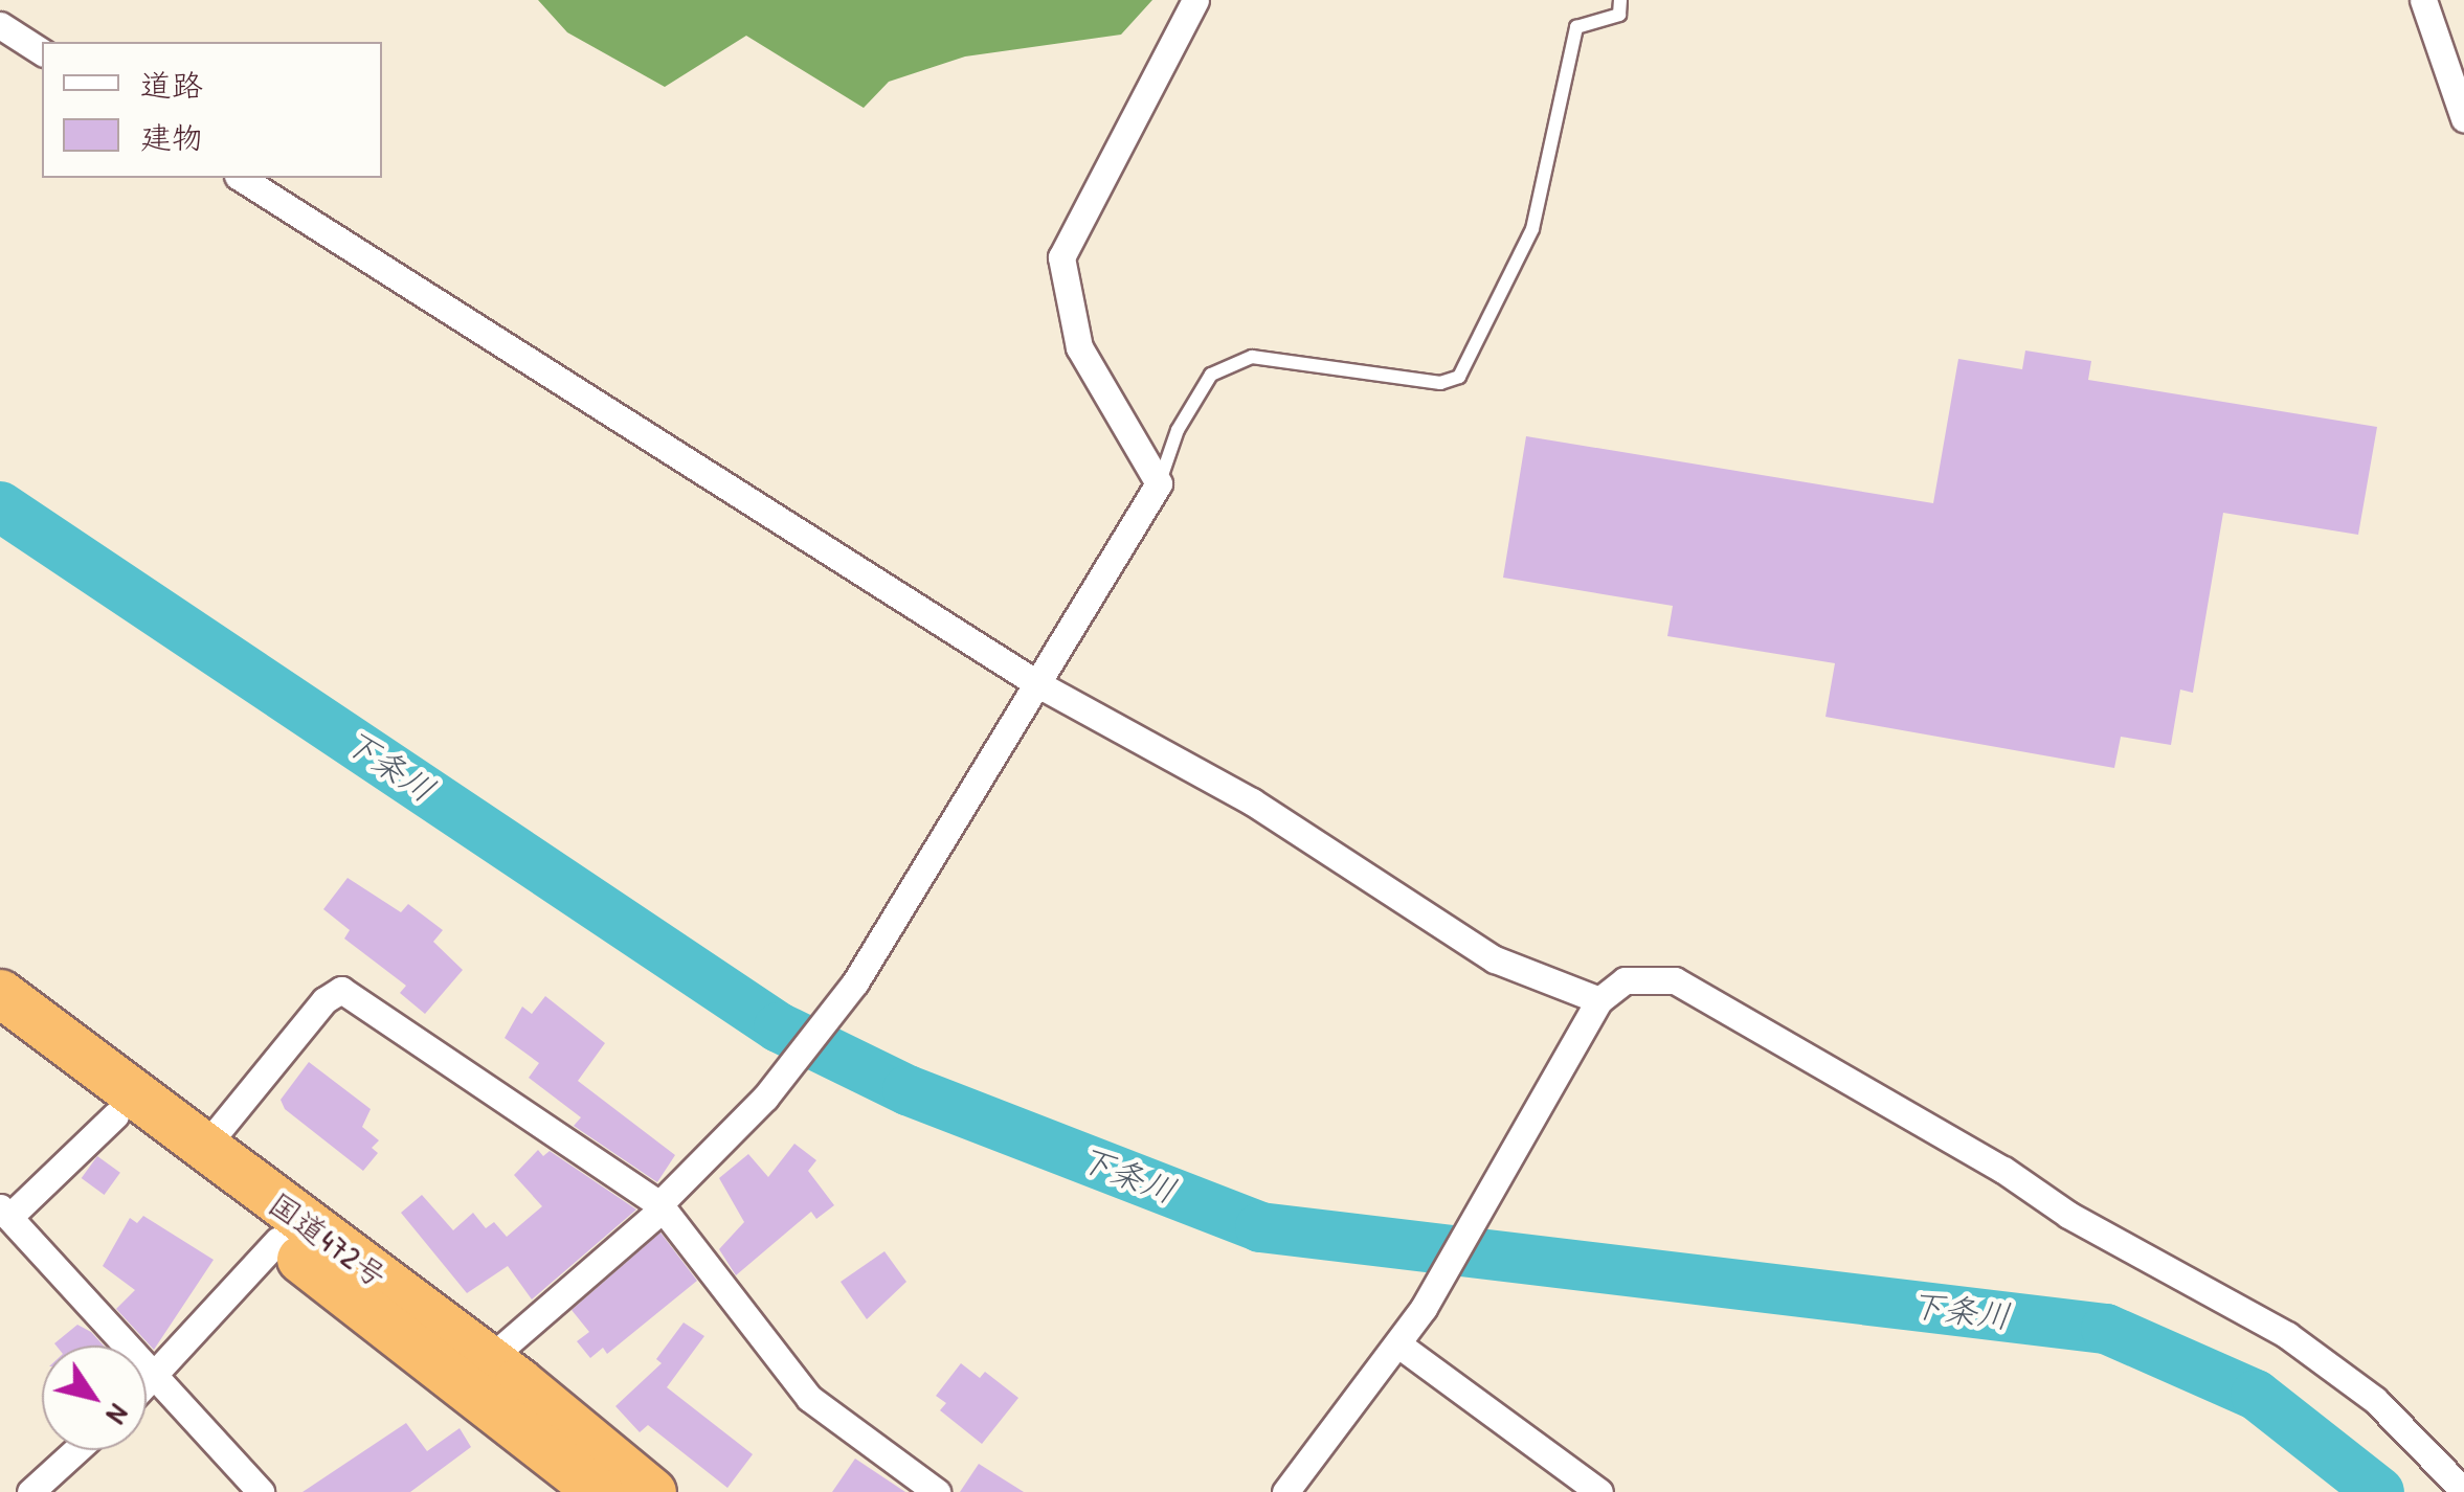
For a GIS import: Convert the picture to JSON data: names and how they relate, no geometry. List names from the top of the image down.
{
  "streets": {
    "highway": ["国道472号"]
  },
  "water": ["下条川"],
  "legend": ["道路", "建物"],
  "north": "bottom right"
}
